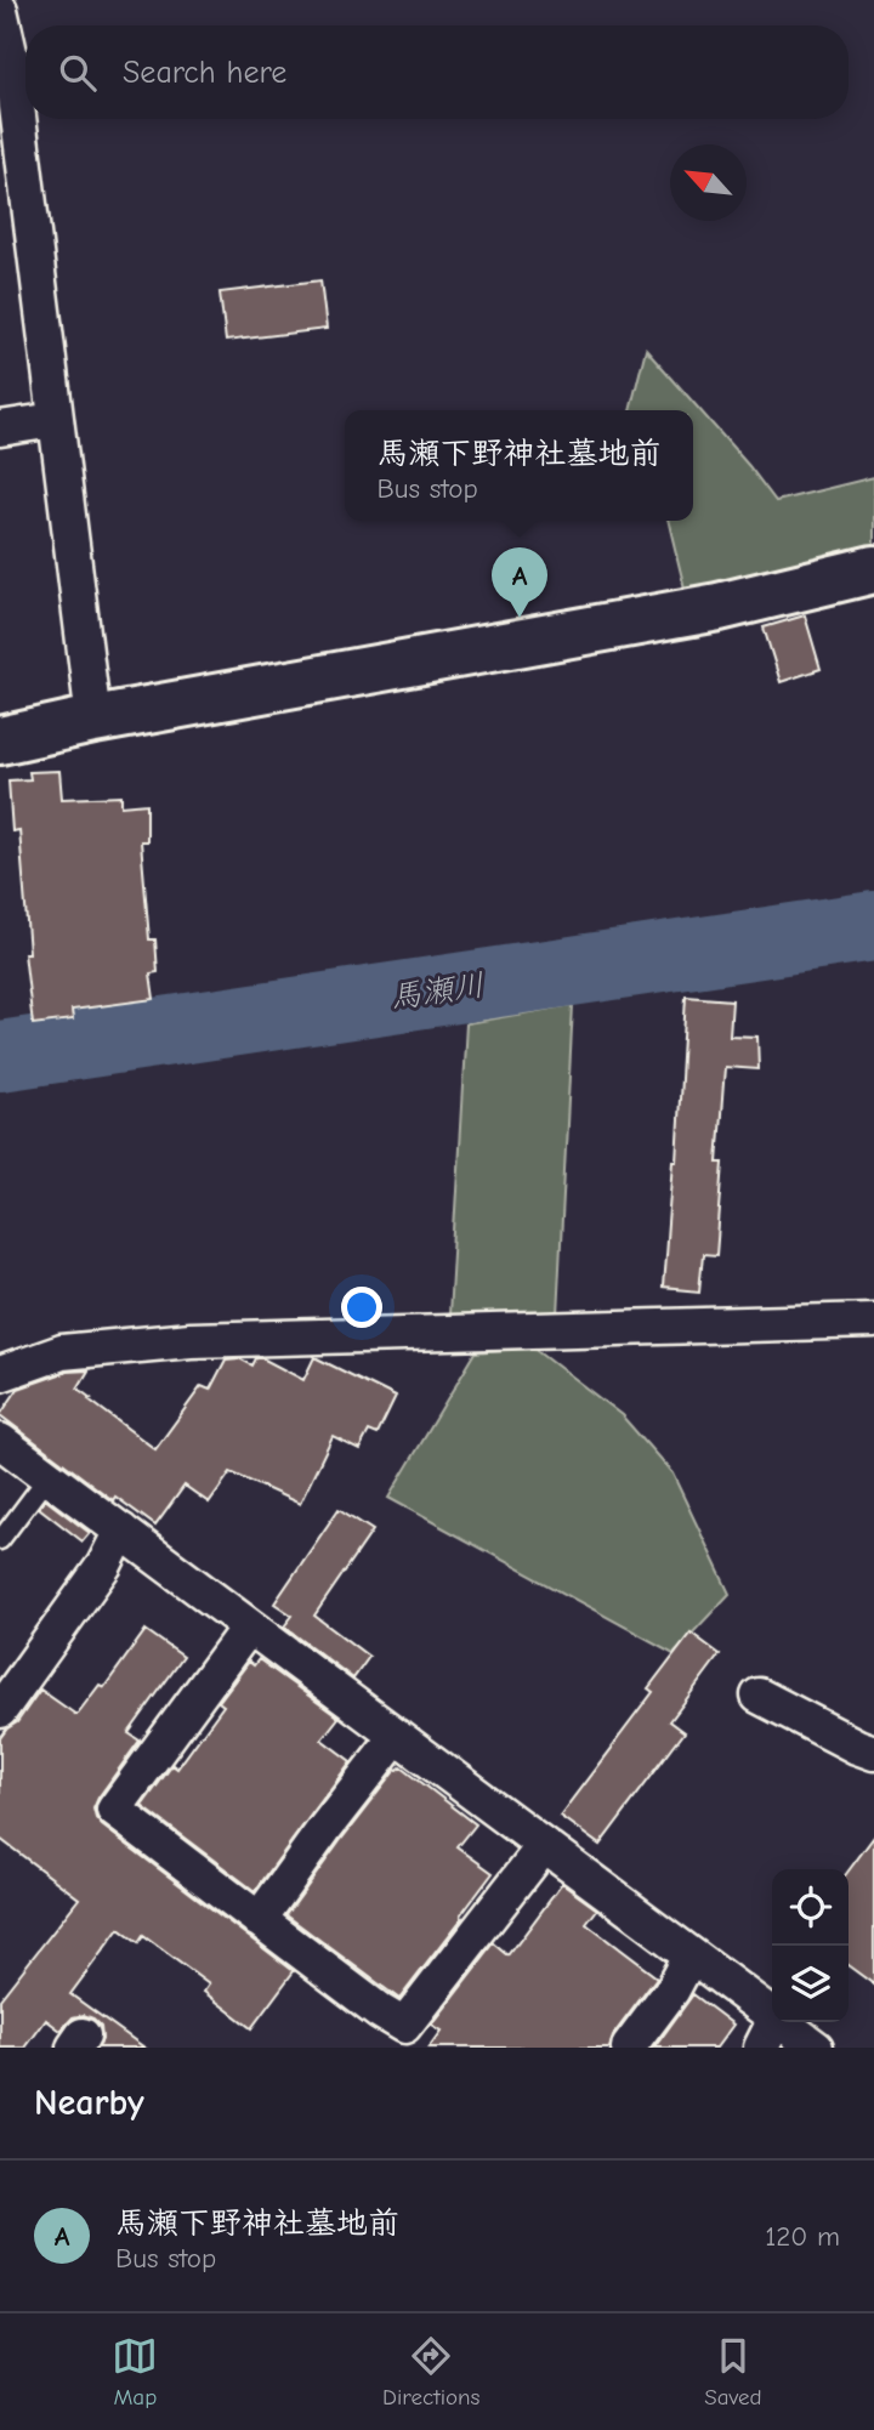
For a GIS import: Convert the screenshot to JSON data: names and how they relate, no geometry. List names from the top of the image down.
{
  "water": ["馬瀬川"],
  "north": "top left",
  "page": {
    "search": "Search here",
    "popup": ["馬瀬下野神社墓地前", "Bus stop"],
    "pins": "A",
    "heading": "Nearby",
    "list": [
      {
        "mark": "A",
        "name": "馬瀬下野神社墓地前",
        "note": "Bus stop",
        "value": "120 m"
      }
    ],
    "nav": ["Map", "Directions", "Saved"]
  }
}
